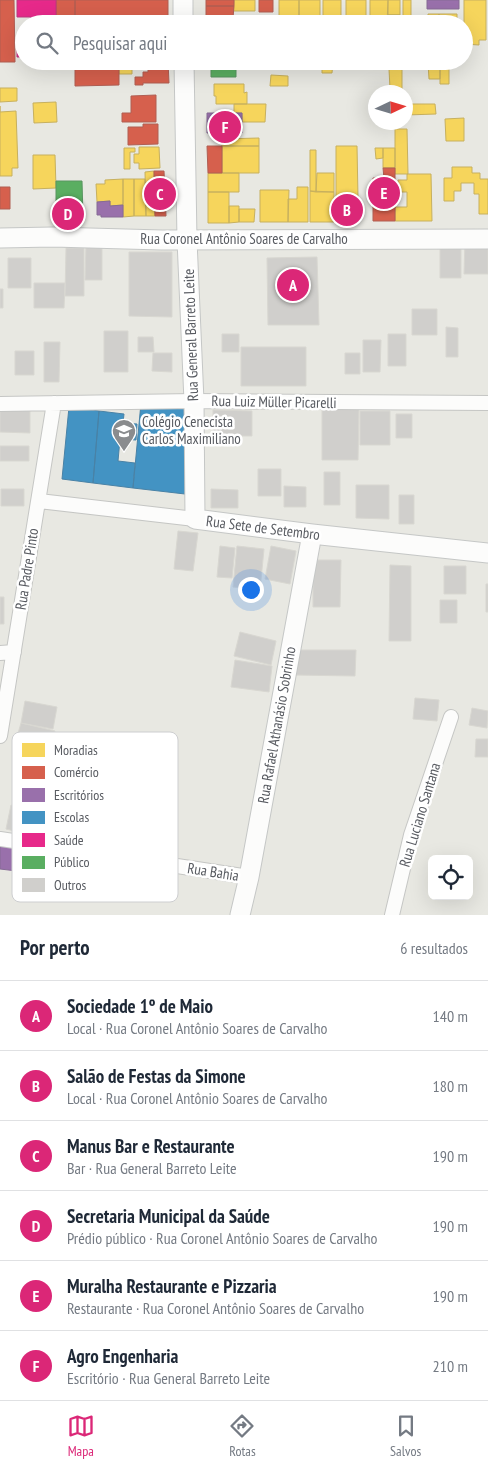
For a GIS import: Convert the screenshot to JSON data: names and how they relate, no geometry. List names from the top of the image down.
{
  "streets": {
    "street": [
      "Rua Coronel Antônio Soares de Carvalho",
      "Rua General Barreto Leite",
      "Rua Luiz Müller Picarelli",
      "Rua Sete de Setembro",
      "Rua Padre Pinto",
      "Rua Rafael Athanásio Sobrinho",
      "Rua Luciano Santana",
      "Rua Bahia"
    ]
  },
  "crossings": [
    ["Rua Coronel Antônio Soares de Carvalho", "Rua General Barreto Leite"],
    ["Rua General Barreto Leite", "Rua Luiz Müller Picarelli"],
    ["Rua General Barreto Leite", "Rua Sete de Setembro"],
    ["Rua Luiz Müller Picarelli", "Rua Padre Pinto"],
    ["Rua Sete de Setembro", "Rua Padre Pinto"],
    ["Rua Sete de Setembro", "Rua Rafael Athanásio Sobrinho"],
    ["Rua Rafael Athanásio Sobrinho", "Rua Bahia"]
  ],
  "places": {
    "school or university": ["Colégio Cenecista Carlos Maximiliano"]
  },
  "legend": [
    "Moradias",
    "Comércio",
    "Escritórios",
    "Escolas",
    "Saúde",
    "Público",
    "Outros"
  ],
  "north": "right",
  "page": {
    "search": "Pesquisar aqui",
    "pins": [
      "F",
      "E",
      "C",
      "B",
      "D",
      "A"
    ],
    "heading": ["Por perto", "6 resultados"],
    "list": [
      {
        "mark": "A",
        "name": "Sociedade 1º de Maio",
        "note": "Local · Rua Coronel Antônio Soares de Carvalho",
        "value": "140 m"
      },
      {
        "mark": "B",
        "name": "Salão de Festas da Simone",
        "note": "Local · Rua Coronel Antônio Soares de Carvalho",
        "value": "180 m"
      },
      {
        "mark": "C",
        "name": "Manus Bar e Restaurante",
        "note": "Bar · Rua General Barreto Leite",
        "value": "190 m"
      },
      {
        "mark": "D",
        "name": "Secretaria Municipal da Saúde",
        "note": "Prédio público · Rua Coronel Antônio Soares de Carvalho",
        "value": "190 m"
      },
      {
        "mark": "E",
        "name": "Muralha Restaurante e Pizzaria",
        "note": "Restaurante · Rua Coronel Antônio Soares de Carvalho",
        "value": "190 m"
      },
      {
        "mark": "F",
        "name": "Agro Engenharia",
        "note": "Escritório · Rua General Barreto Leite",
        "value": "210 m"
      }
    ],
    "nav": ["Mapa", "Rotas", "Salvos"]
  }
}
